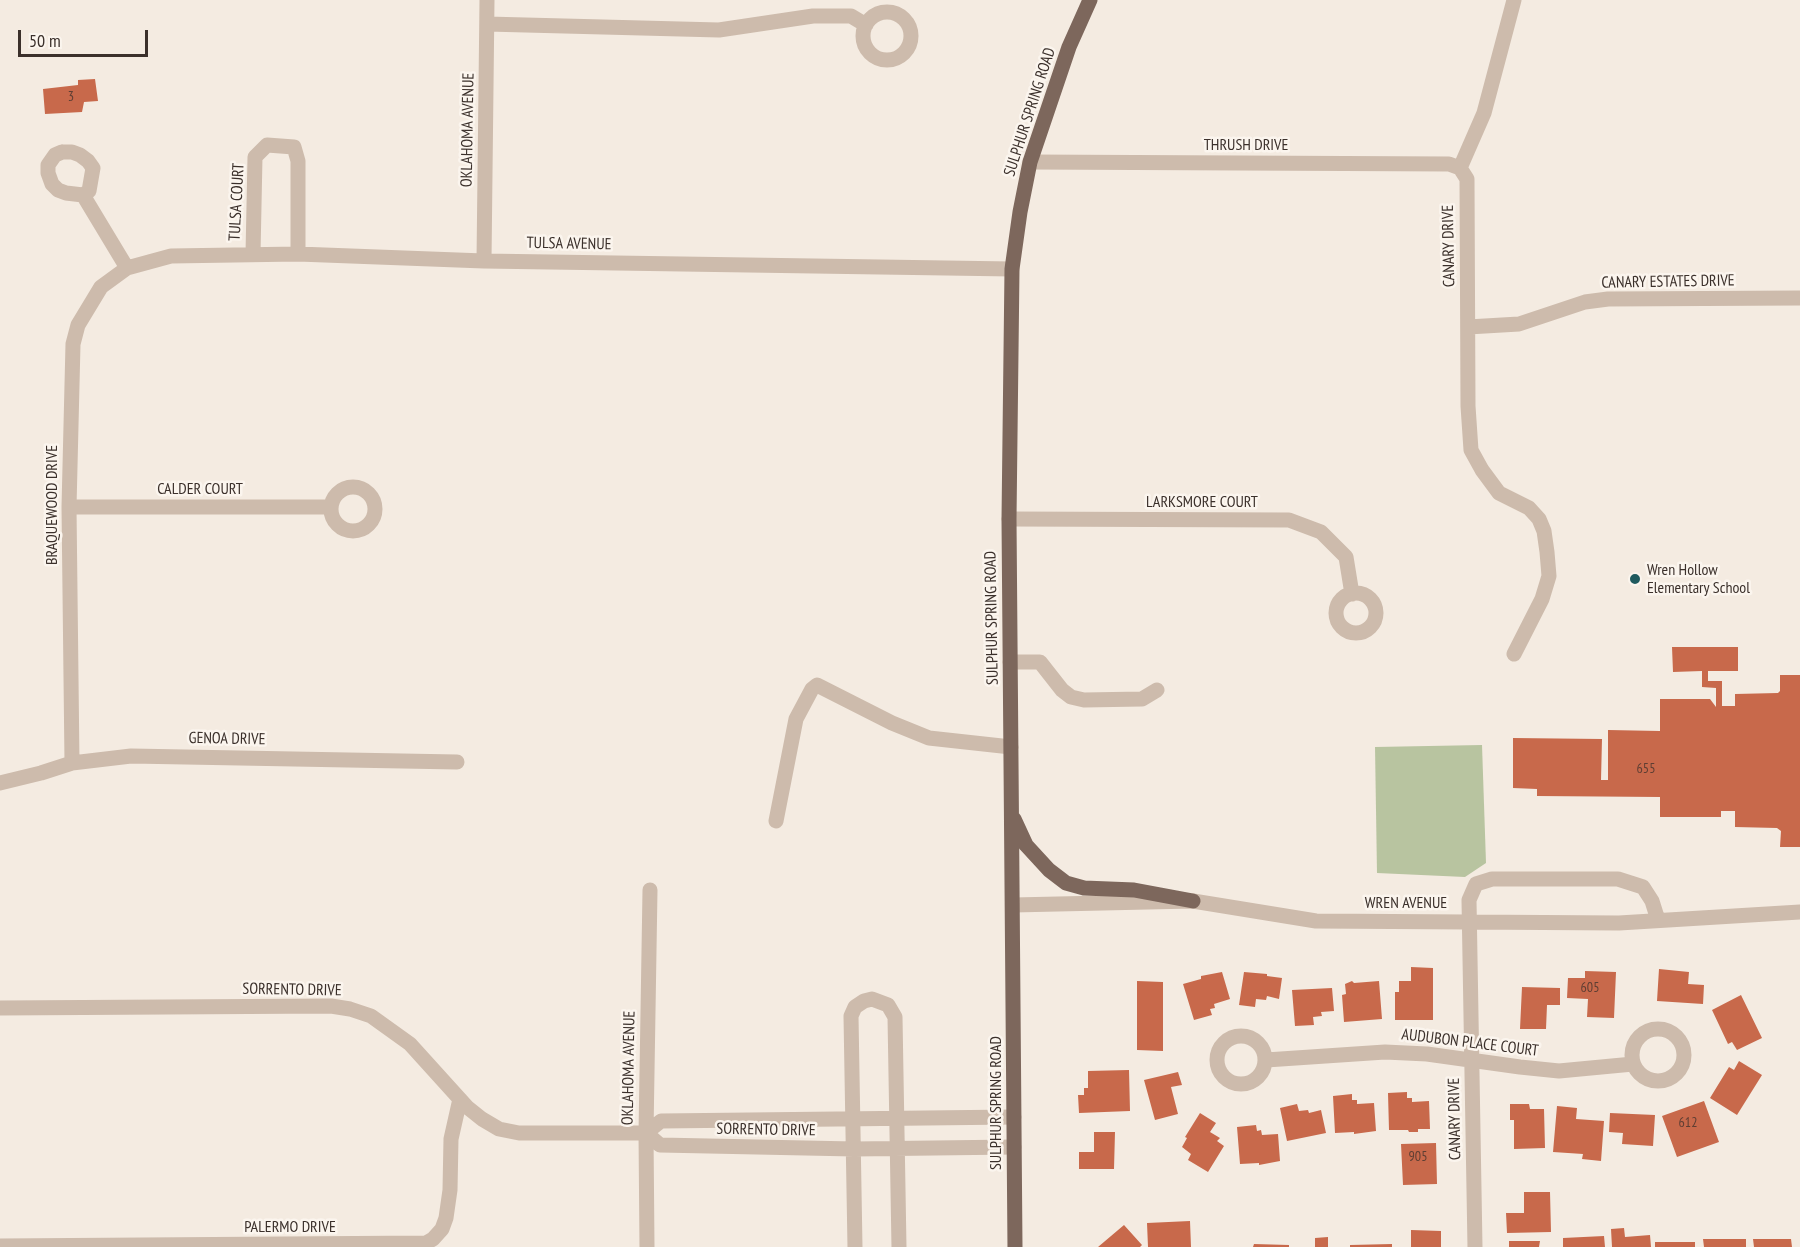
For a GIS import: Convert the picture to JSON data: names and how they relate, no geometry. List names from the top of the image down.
{
  "streets": {
    "main road": ["SULPHUR SPRING ROAD"],
    "street": [
      "OKLAHOMA AVENUE",
      "THRUSH DRIVE",
      "TULSA COURT",
      "TULSA AVENUE",
      "CANARY DRIVE",
      "CANARY ESTATES DRIVE",
      "CALDER COURT",
      "LARKSMORE COURT",
      "BRAQUEWOOD DRIVE",
      "GENOA DRIVE",
      "WREN AVENUE",
      "SORRENTO DRIVE",
      "AUDUBON PLACE COURT",
      "PALERMO DRIVE"
    ]
  },
  "crossings": [
    ["SULPHUR SPRING ROAD", "THRUSH DRIVE"],
    ["SULPHUR SPRING ROAD", "TULSA AVENUE"],
    ["SULPHUR SPRING ROAD", "LARKSMORE COURT"],
    ["SULPHUR SPRING ROAD", "WREN AVENUE"],
    ["SULPHUR SPRING ROAD", "SORRENTO DRIVE"],
    ["OKLAHOMA AVENUE", "TULSA AVENUE"],
    ["OKLAHOMA AVENUE", "SORRENTO DRIVE"],
    ["THRUSH DRIVE", "CANARY DRIVE"],
    ["TULSA COURT", "TULSA AVENUE"],
    ["TULSA AVENUE", "BRAQUEWOOD DRIVE"],
    ["CANARY DRIVE", "CANARY ESTATES DRIVE"],
    ["CANARY DRIVE", "WREN AVENUE"],
    ["CANARY DRIVE", "AUDUBON PLACE COURT"],
    ["CALDER COURT", "BRAQUEWOOD DRIVE"],
    ["BRAQUEWOOD DRIVE", "GENOA DRIVE"],
    ["SORRENTO DRIVE", "PALERMO DRIVE"]
  ],
  "places": ["Wren Hollow Elementary School"],
  "house_numbers": [
    "3",
    "655",
    "605",
    "612",
    "905"
  ],
  "scale_bar": "50 m"
}
